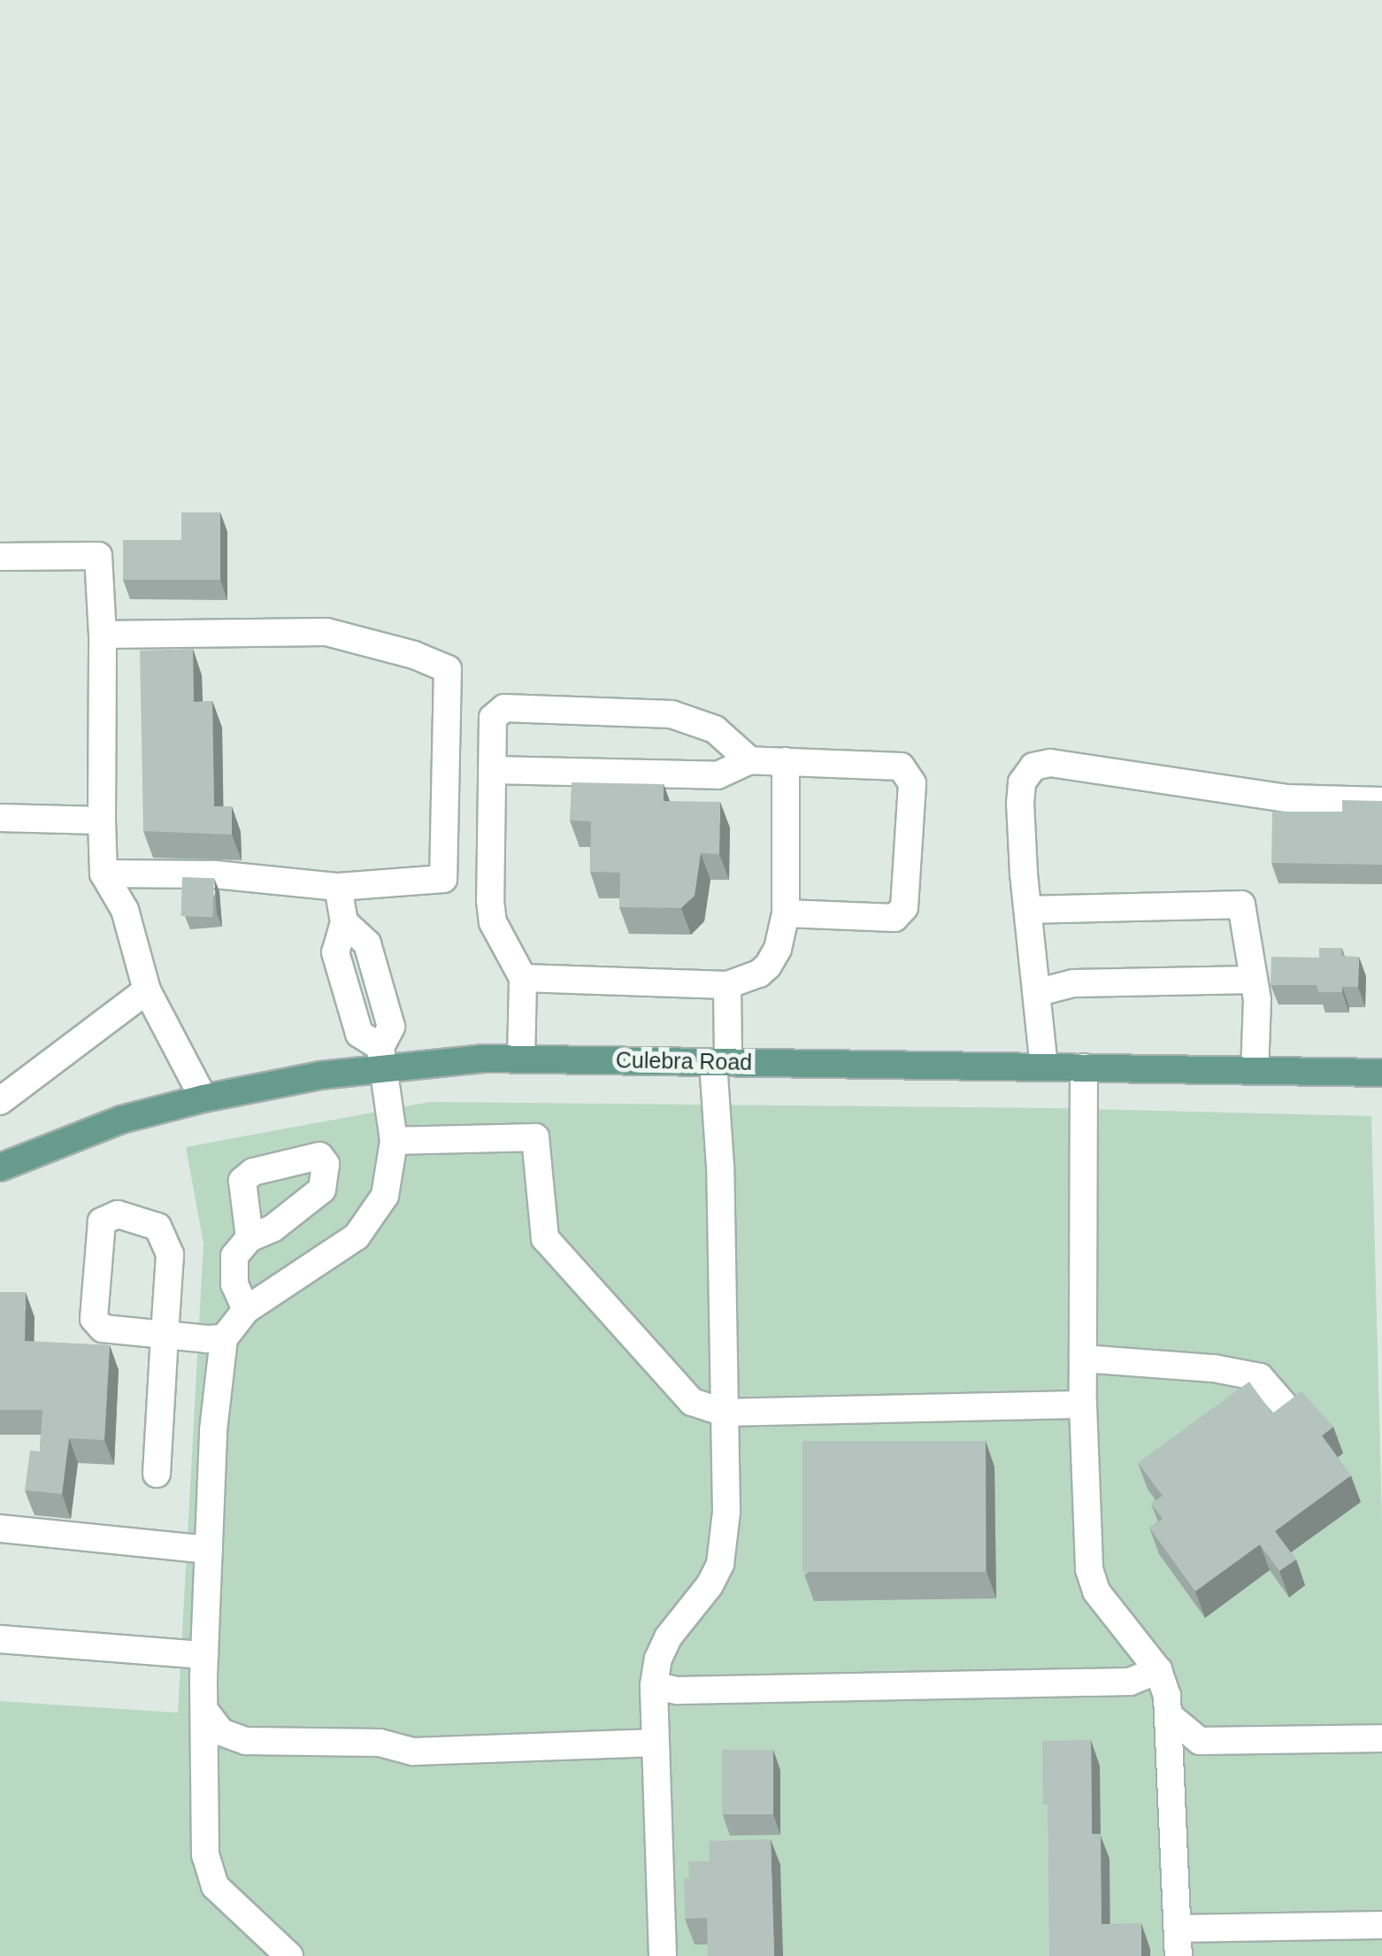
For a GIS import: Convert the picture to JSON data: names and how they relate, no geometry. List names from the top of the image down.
{
  "streets": {
    "main road": ["Culebra Road"]
  }
}
